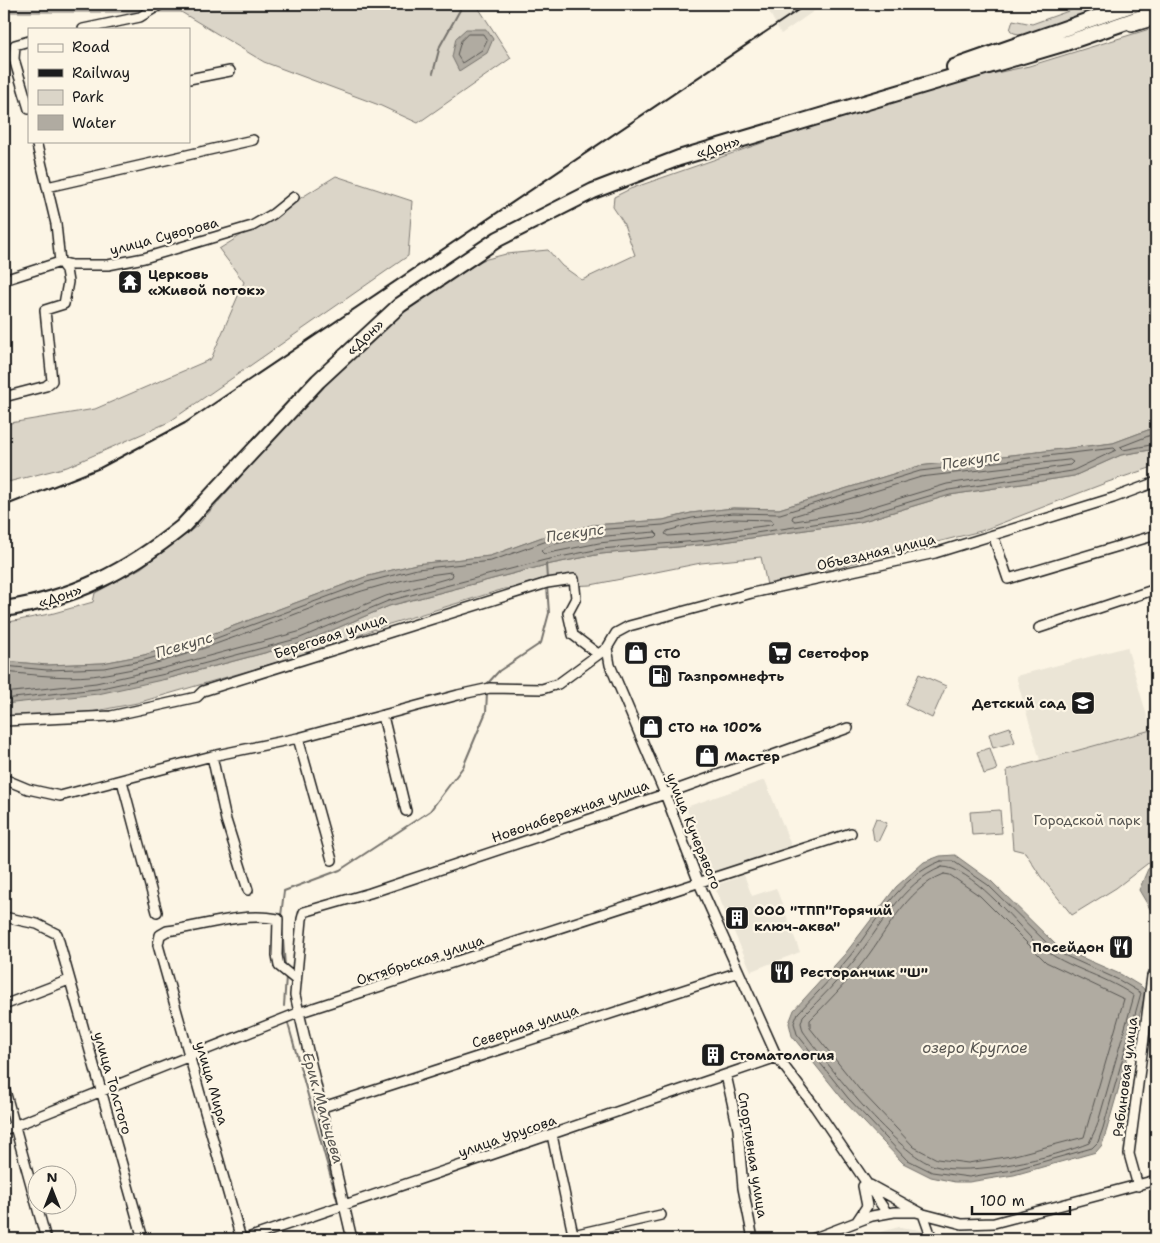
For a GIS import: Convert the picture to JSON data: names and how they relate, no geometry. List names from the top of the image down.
{
  "streets": {
    "highway": ["«Дон»"],
    "street": [
      "улица Суворова",
      "Объездная улица",
      "Береговая улица",
      "Новонабережная улица",
      "улица Кучерявого",
      "Октябрьская улица",
      "Северная улица",
      "Рябиновая улица",
      "улица Толстого",
      "улица Мира",
      "улица Урусова",
      "Спортивная улица"
    ]
  },
  "crossings": [
    ["Объездная улица", "Береговая улица"],
    ["Объездная улица", "улица Кучерявого"],
    ["Новонабережная улица", "улица Кучерявого"],
    ["Новонабережная улица", "улица Мира"],
    ["улица Кучерявого", "Октябрьская улица"],
    ["улица Кучерявого", "Северная улица"],
    ["улица Кучерявого", "улица Урусова"],
    ["Октябрьская улица", "улица Толстого"],
    ["Октябрьская улица", "улица Мира"],
    ["улица Урусова", "Спортивная улица"]
  ],
  "water": ["Псекупс", "озеро Круглое", "Ерик Мальцева"],
  "parks": ["Городской парк"],
  "places": {
    "temple": ["Церковь «Живой поток»"],
    "shop": ["СТО", "СТО на 100%", "Мастер"],
    "supermarket": ["Светофор"],
    "fuel station": ["Газпромнефть"],
    "school or university": ["Детский сад"],
    "building": ["ООО \"ТПП\"Горячий ключ-аква\"", "Стоматология"],
    "restaurant": ["Посейдон", "Ресторанчик \"Ш\""]
  },
  "legend": [
    "Road",
    "Railway",
    "Park",
    "Water"
  ],
  "scale_bar": "100 m",
  "north": "top"
}
